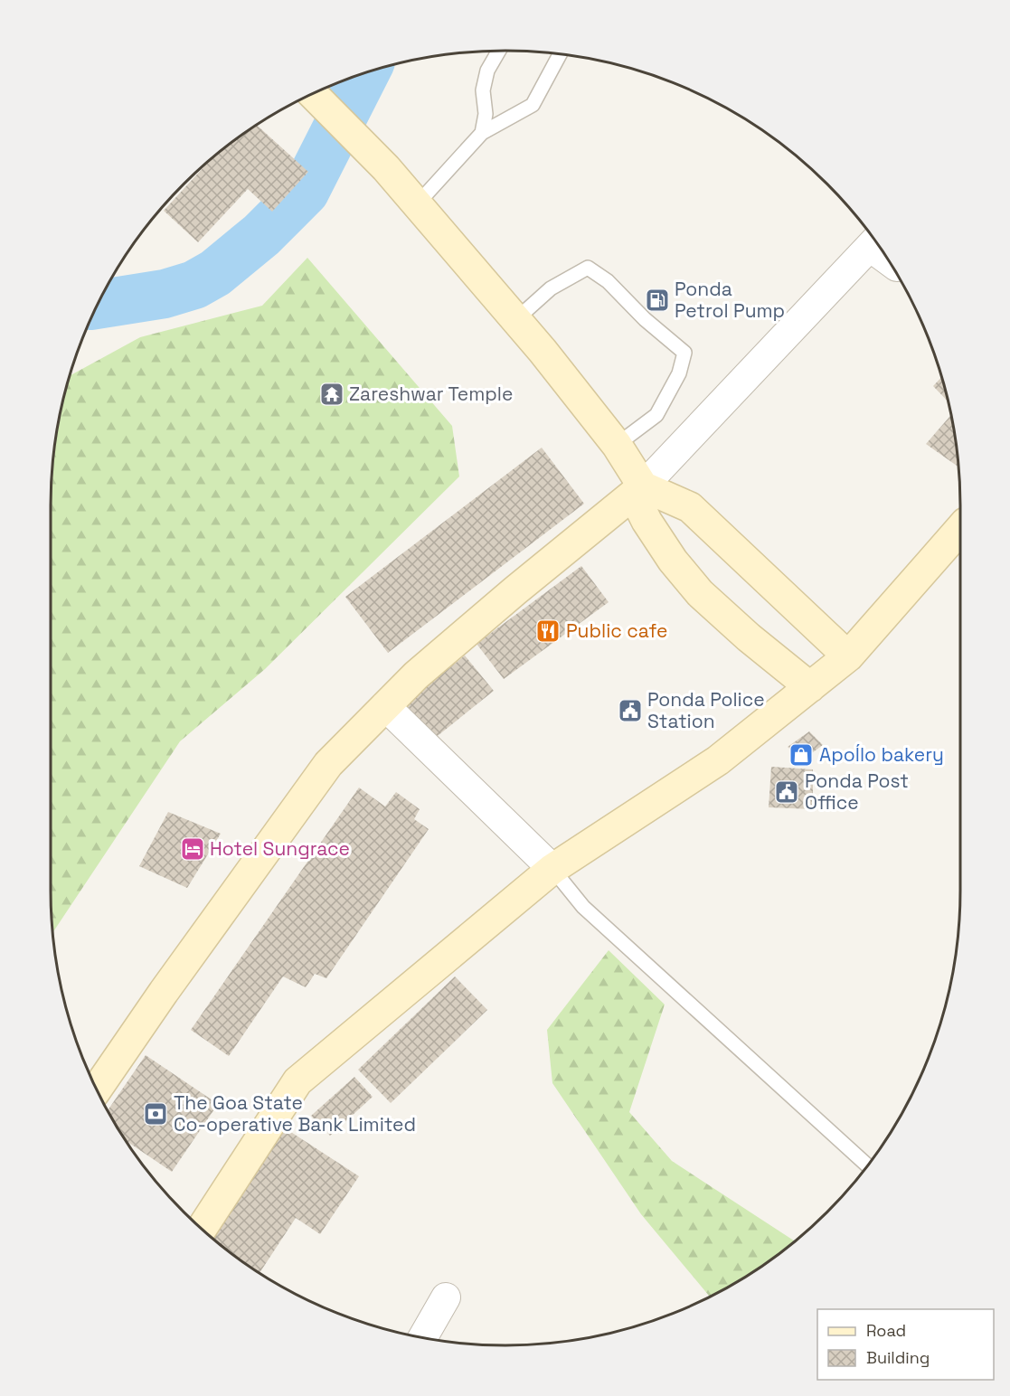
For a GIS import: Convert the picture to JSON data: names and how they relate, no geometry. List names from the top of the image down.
{
  "places": {
    "fuel station": ["Ponda Petrol Pump"],
    "temple": ["Zareshwar Temple"],
    "restaurant": ["Public cafe"],
    "public building": ["Ponda Police Station", "Ponda Post Office"],
    "shop": ["Apoĺlo bakery"],
    "hotel": ["Hotel Sungrace"],
    "bank": ["The Goa State Co-operative Bank Limited"]
  },
  "legend": ["Road", "Building"]
}
